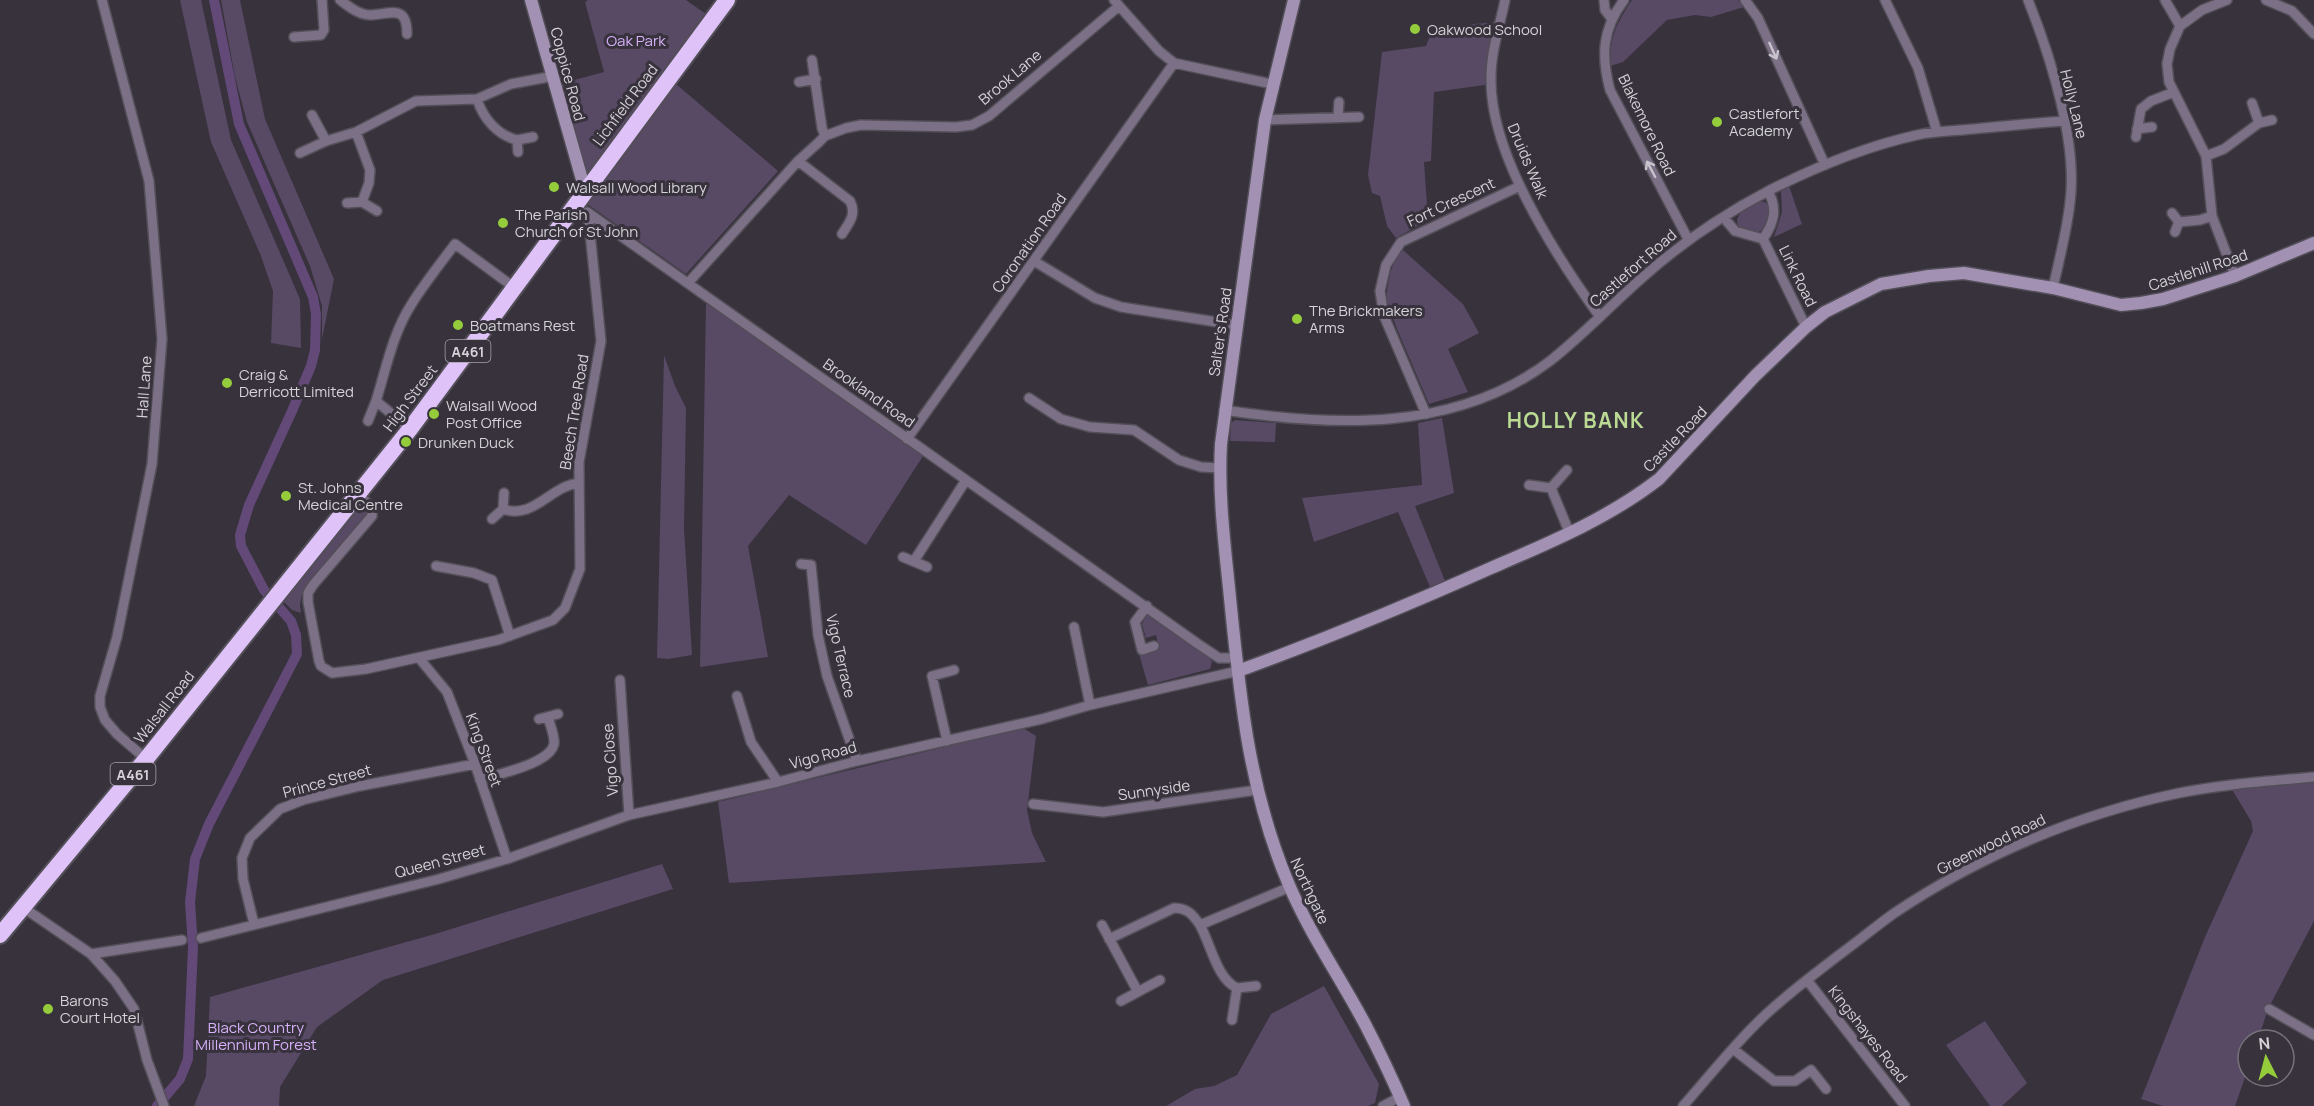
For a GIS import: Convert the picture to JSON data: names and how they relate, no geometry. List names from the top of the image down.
{
  "streets": {
    "highway": [
      "Lichfield Road",
      "A461",
      "High Street",
      "Walsall Road"
    ],
    "main road": [
      "Coppice Road",
      "Castlehill Road",
      "Salter's Road",
      "Castle Road",
      "Northgate"
    ],
    "street": [
      "Brook Lane",
      "Holly Lane",
      "Blakemore Road",
      "Druids Walk",
      "Fort Crescent",
      "Coronation Road",
      "Castlefort Road",
      "Link Road",
      "Hall Lane",
      "Brookland Road",
      "Beech Tree Road",
      "Vigo Terrace",
      "King Street",
      "Vigo Road",
      "Vigo Close",
      "Prince Street",
      "Sunnyside",
      "Greenwood Road",
      "Queen Street",
      "Kingshayes Road"
    ]
  },
  "crossings": [
    ["Coppice Road", "Lichfield Road"],
    ["Brook Lane", "Brookland Road"],
    ["Holly Lane", "Castlefort Road"],
    ["Holly Lane", "Castlehill Road"],
    ["Holly Lane", "Castle Road"],
    ["Lichfield Road", "Brookland Road"],
    ["Lichfield Road", "High Street"],
    ["Lichfield Road", "Beech Tree Road"],
    ["Blakemore Road", "Castlefort Road"],
    ["Druids Walk", "Fort Crescent"],
    ["Druids Walk", "Castlefort Road"],
    ["Fort Crescent", "Castlefort Road"],
    ["Coronation Road", "Brookland Road"],
    ["Castlefort Road", "Link Road"],
    ["Castlefort Road", "Salter's Road"],
    ["Castlehill Road", "Castle Road"],
    ["Link Road", "Castle Road"],
    ["Salter's Road", "Brookland Road"],
    ["Salter's Road", "Castle Road"],
    ["Salter's Road", "Vigo Road"],
    ["Salter's Road", "Northgate"],
    ["Hall Lane", "Walsall Road"],
    ["Brookland Road", "High Street"],
    ["Brookland Road", "Beech Tree Road"],
    ["Brookland Road", "Castle Road"],
    ["Brookland Road", "Vigo Road"],
    ["Brookland Road", "Northgate"],
    ["High Street", "Beech Tree Road"],
    ["High Street", "Walsall Road"],
    ["Beech Tree Road", "King Street"],
    ["Castle Road", "Vigo Road"],
    ["Castle Road", "Northgate"],
    ["Vigo Terrace", "Vigo Road"],
    ["King Street", "Prince Street"],
    ["King Street", "Queen Street"],
    ["Vigo Road", "Queen Street"],
    ["Vigo Road", "Northgate"],
    ["Vigo Close", "Queen Street"],
    ["Prince Street", "Queen Street"],
    ["Sunnyside", "Northgate"],
    ["Greenwood Road", "Kingshayes Road"]
  ],
  "one_way": ["Blakemore Road"],
  "districts": ["HOLLY BANK"],
  "parks": ["Oak Park", "Black Country Millennium Forest"],
  "places": [
    "Oakwood School",
    "Castlefort Academy",
    "Walsall Wood Library",
    "The Parish Church of St John",
    "The Brickmakers Arms",
    "Boatmans Rest",
    "Craig & Derricott Limited",
    "Walsall Wood Post Office",
    "Drunken Duck",
    "St. Johns Medical Centre",
    "Barons Court Hotel"
  ],
  "north": "top"
}
